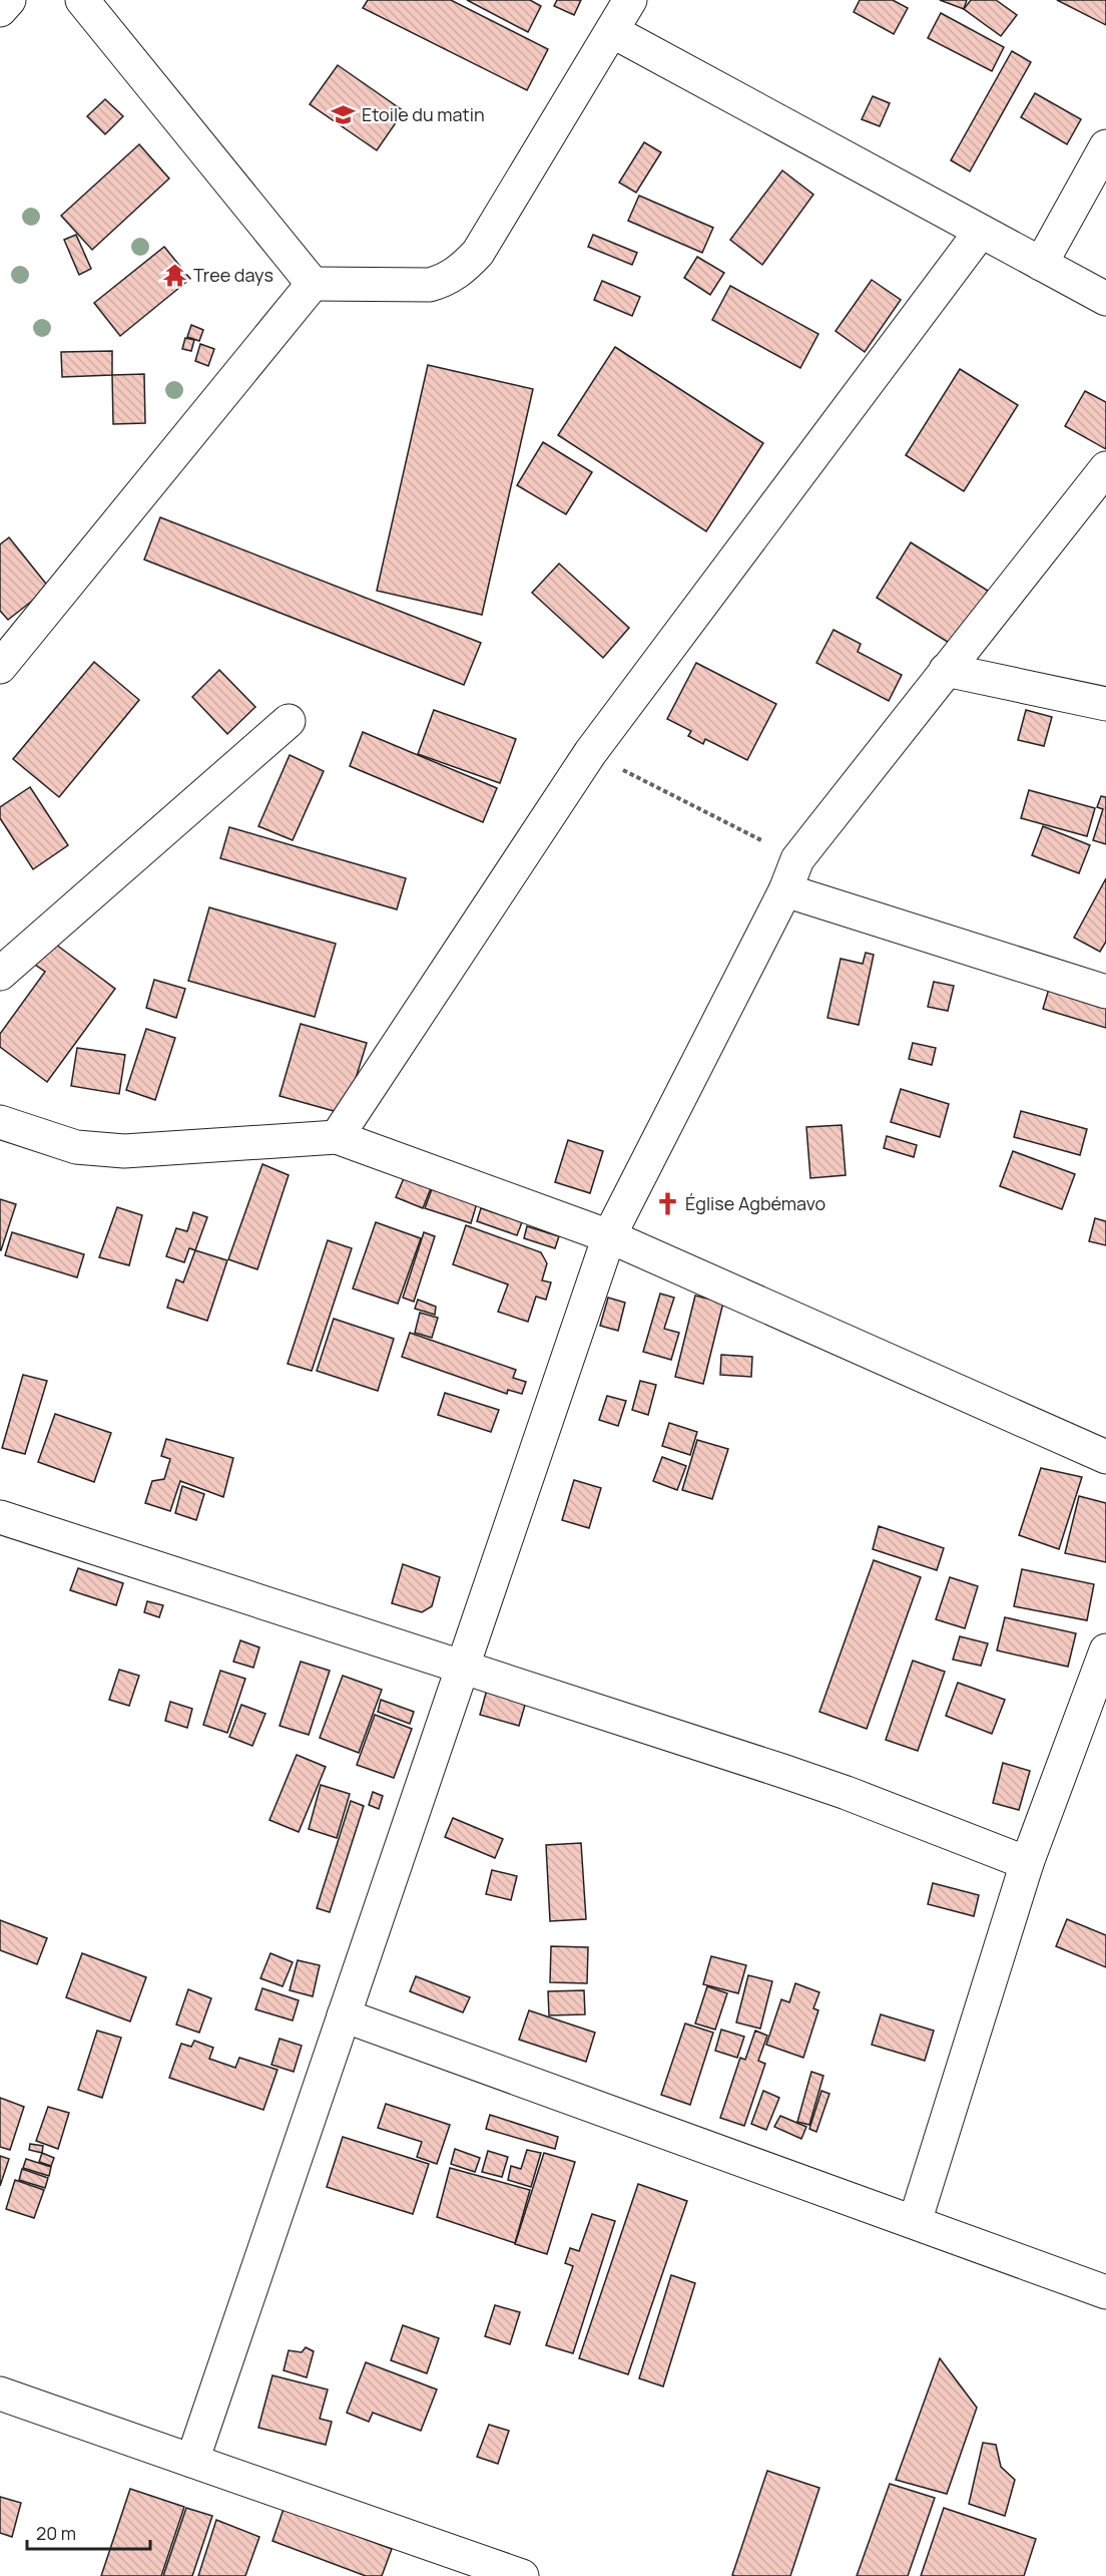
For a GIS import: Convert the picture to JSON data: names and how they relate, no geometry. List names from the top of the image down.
{
  "places": {
    "school or university": ["Etoile du matin"],
    "temple": ["Tree days"],
    "church": ["Église Agbémavo"]
  },
  "scale_bar": "20 m"
}
